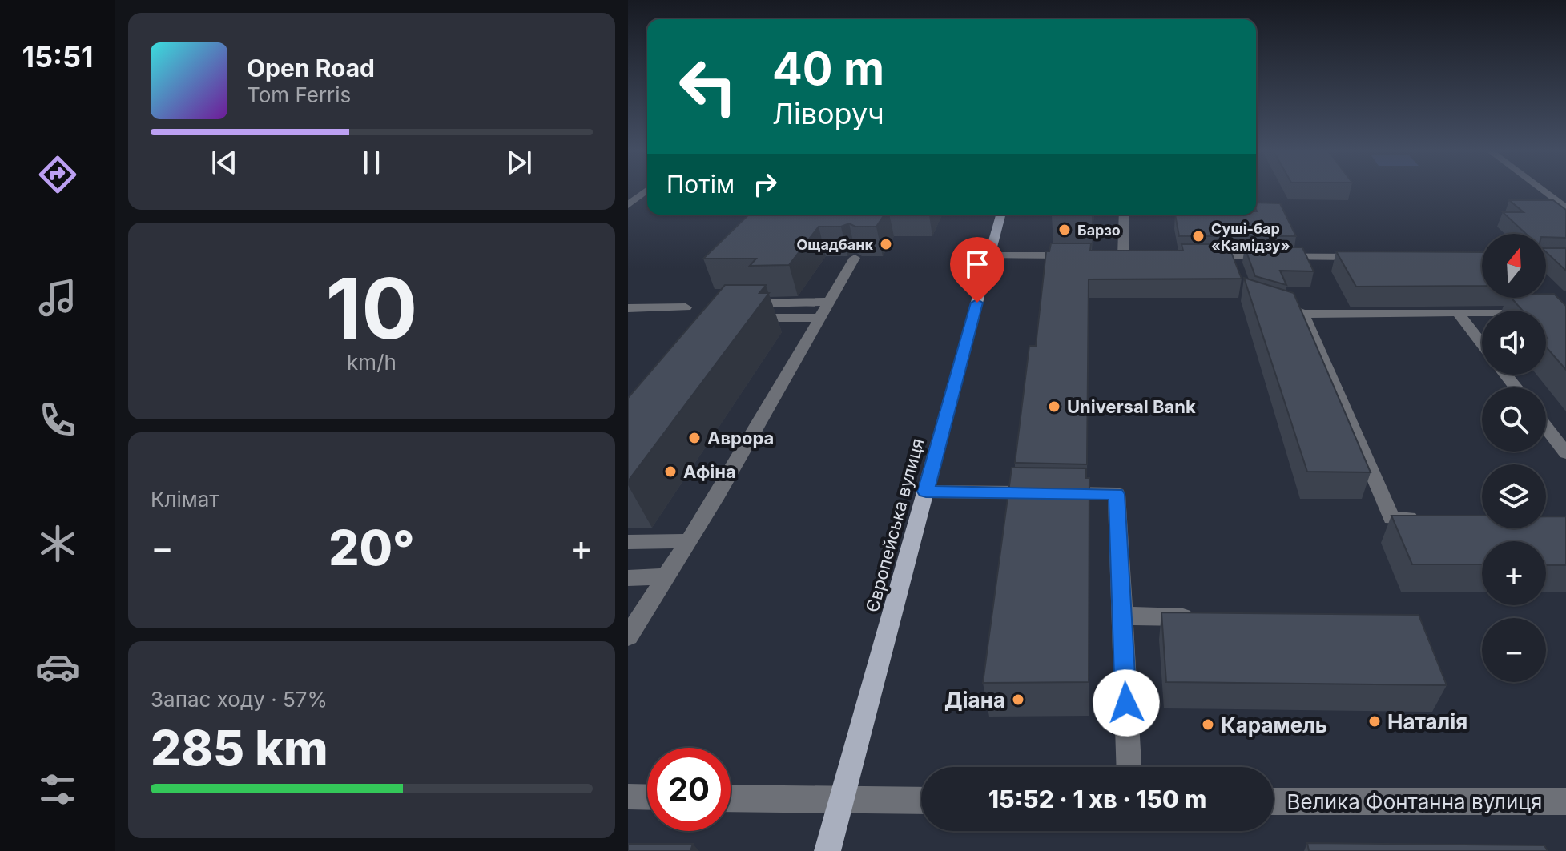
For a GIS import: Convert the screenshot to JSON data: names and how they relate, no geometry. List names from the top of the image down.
{
  "streets": {
    "main road": ["Європейська вулиця"],
    "street": ["Велика Фонтанна вулиця"]
  },
  "places": [
    "Барзо",
    "Суші-бар «Камідзу»",
    "Ощадбанк",
    "Universal Bank",
    "Аврора",
    "Афіна",
    "Діана",
    "Наталія",
    "Карамель"
  ],
  "north": "top",
  "page": {
    "tabs": "15:51",
    "turn": ["40 m", "Ліворуч"],
    "song": ["Open Road", "Tom Ferris"],
    "then": "Потім",
    "tile": [
      ["10", "km/h"],
      "Клімат",
      ["Запас ходу · 57%", "285 km"]
    ],
    "map_buttons": ["+", "−"],
    "heat": ["−", "20°", "+"],
    "limit": "20",
    "trip": "15:52 · 1 хв · 150 m"
  }
}
